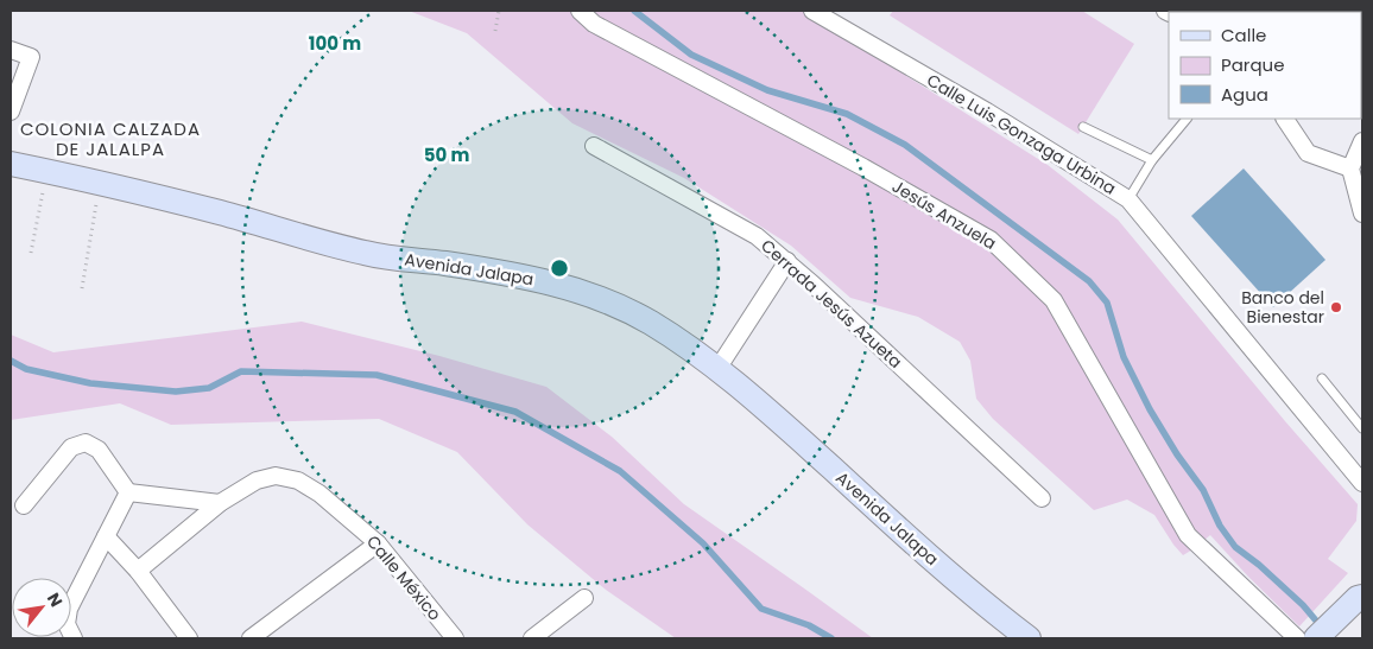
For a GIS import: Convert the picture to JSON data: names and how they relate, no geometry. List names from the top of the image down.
{
  "streets": {
    "street": [
      "Calle Luis Gonzaga Urbina",
      "Jesús Anzuela",
      "Avenida Jalapa",
      "Cerrada Jesús Azueta",
      "Calle México"
    ]
  },
  "districts": ["COLONIA CALZADA DE JALALPA"],
  "places": ["Banco del Bienestar"],
  "legend": ["Calle", "Parque", "Agua"],
  "north": "top right",
  "rings": ["100 m", "50 m"]
}
